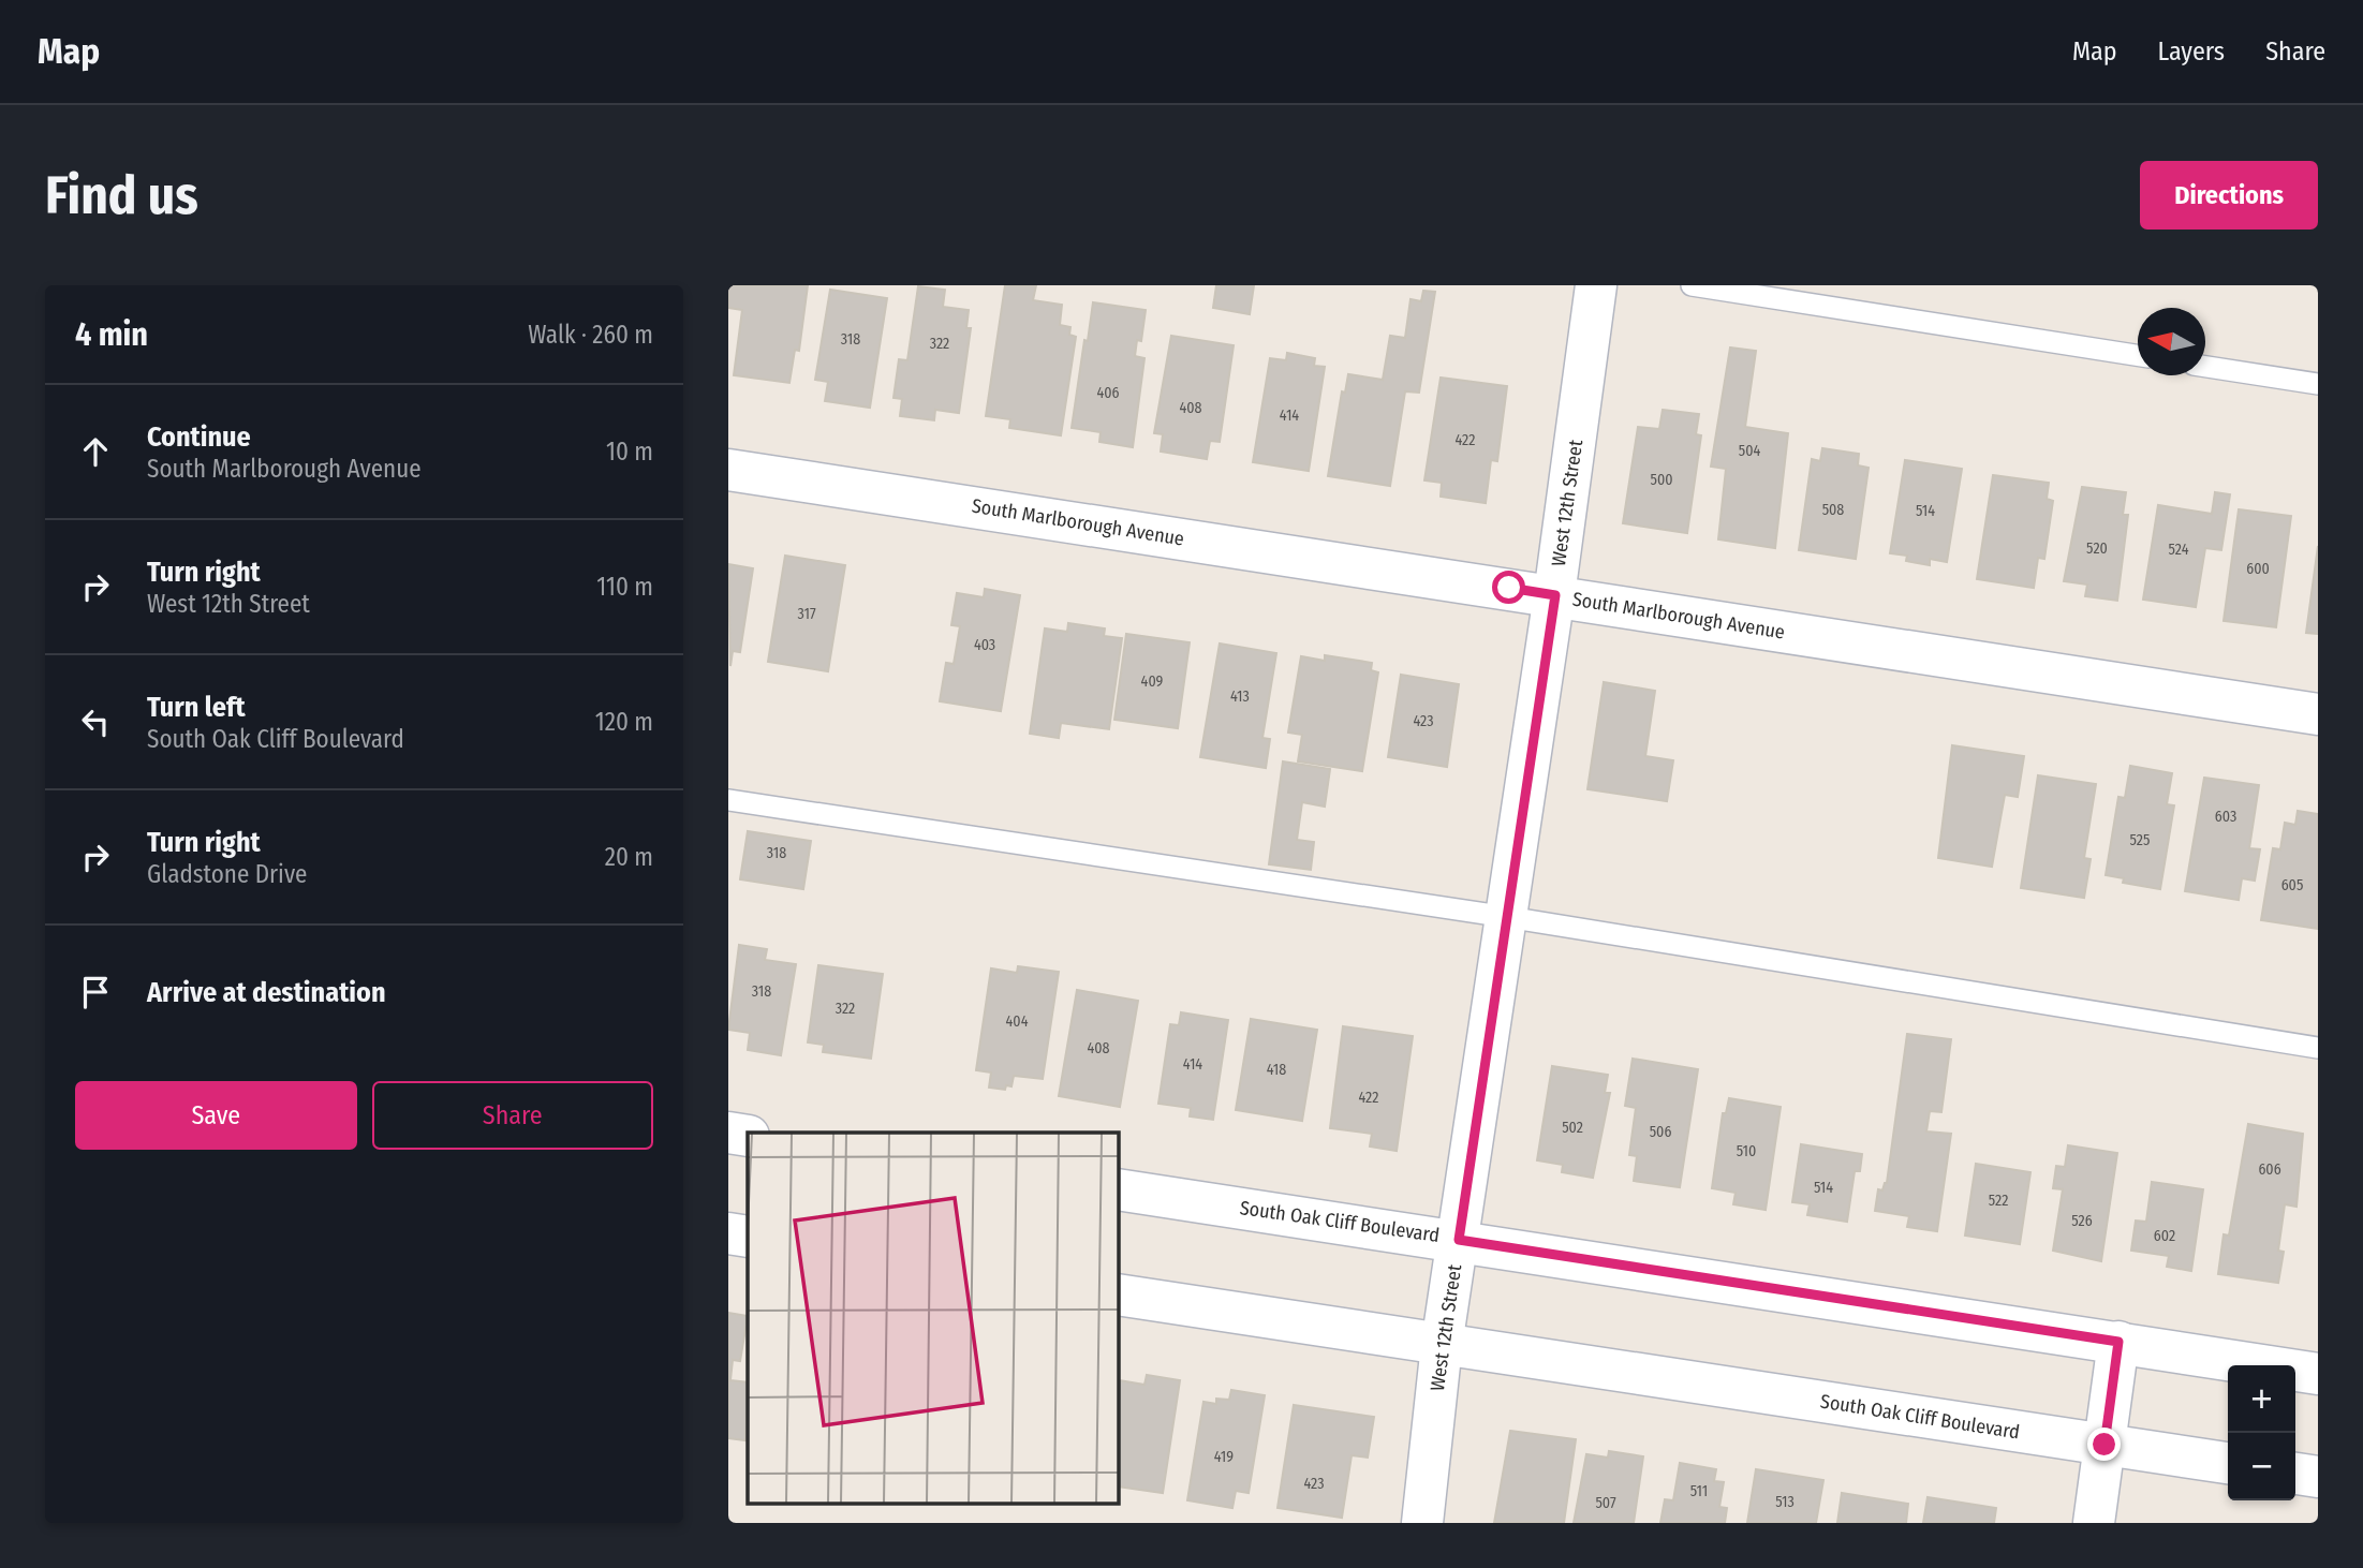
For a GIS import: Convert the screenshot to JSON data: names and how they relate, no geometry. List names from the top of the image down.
{
  "streets": {
    "street": ["West 12th Street", "South Marlborough Avenue", "South Oak Cliff Boulevard"]
  },
  "crossings": [
    ["West 12th Street", "South Marlborough Avenue"],
    ["West 12th Street", "South Oak Cliff Boulevard"]
  ],
  "house_numbers": [
    "318",
    "322",
    "406",
    "408",
    "414",
    "422",
    "504",
    "500",
    "508",
    "514",
    "520",
    "524",
    "600",
    "317",
    "403",
    "409",
    "413",
    "423",
    "603",
    "525",
    "318",
    "605",
    "318",
    "322",
    "404",
    "408",
    "414",
    "418",
    "422",
    "502",
    "506",
    "510",
    "606",
    "514",
    "522",
    "526",
    "602",
    "419",
    "423",
    "511",
    "513",
    "507"
  ],
  "north": "left",
  "page": {
    "header": "Map",
    "nav": ["Map", "Layers", "Share"],
    "buttons": [
      "Directions",
      ["Save", "Share"]
    ],
    "title": "Find us",
    "heading": ["4 min", "Walk · 260 m"],
    "list": [
      ["Continue", "South Marlborough Avenue", "10 m"],
      ["Turn right", "West 12th Street", "110 m"],
      ["Turn left", "South Oak Cliff Boulevard", "120 m"],
      ["Turn right", "Gladstone Drive", "20 m"],
      "Arrive at destination"
    ],
    "map_buttons": ["+", "−"]
  }
}
